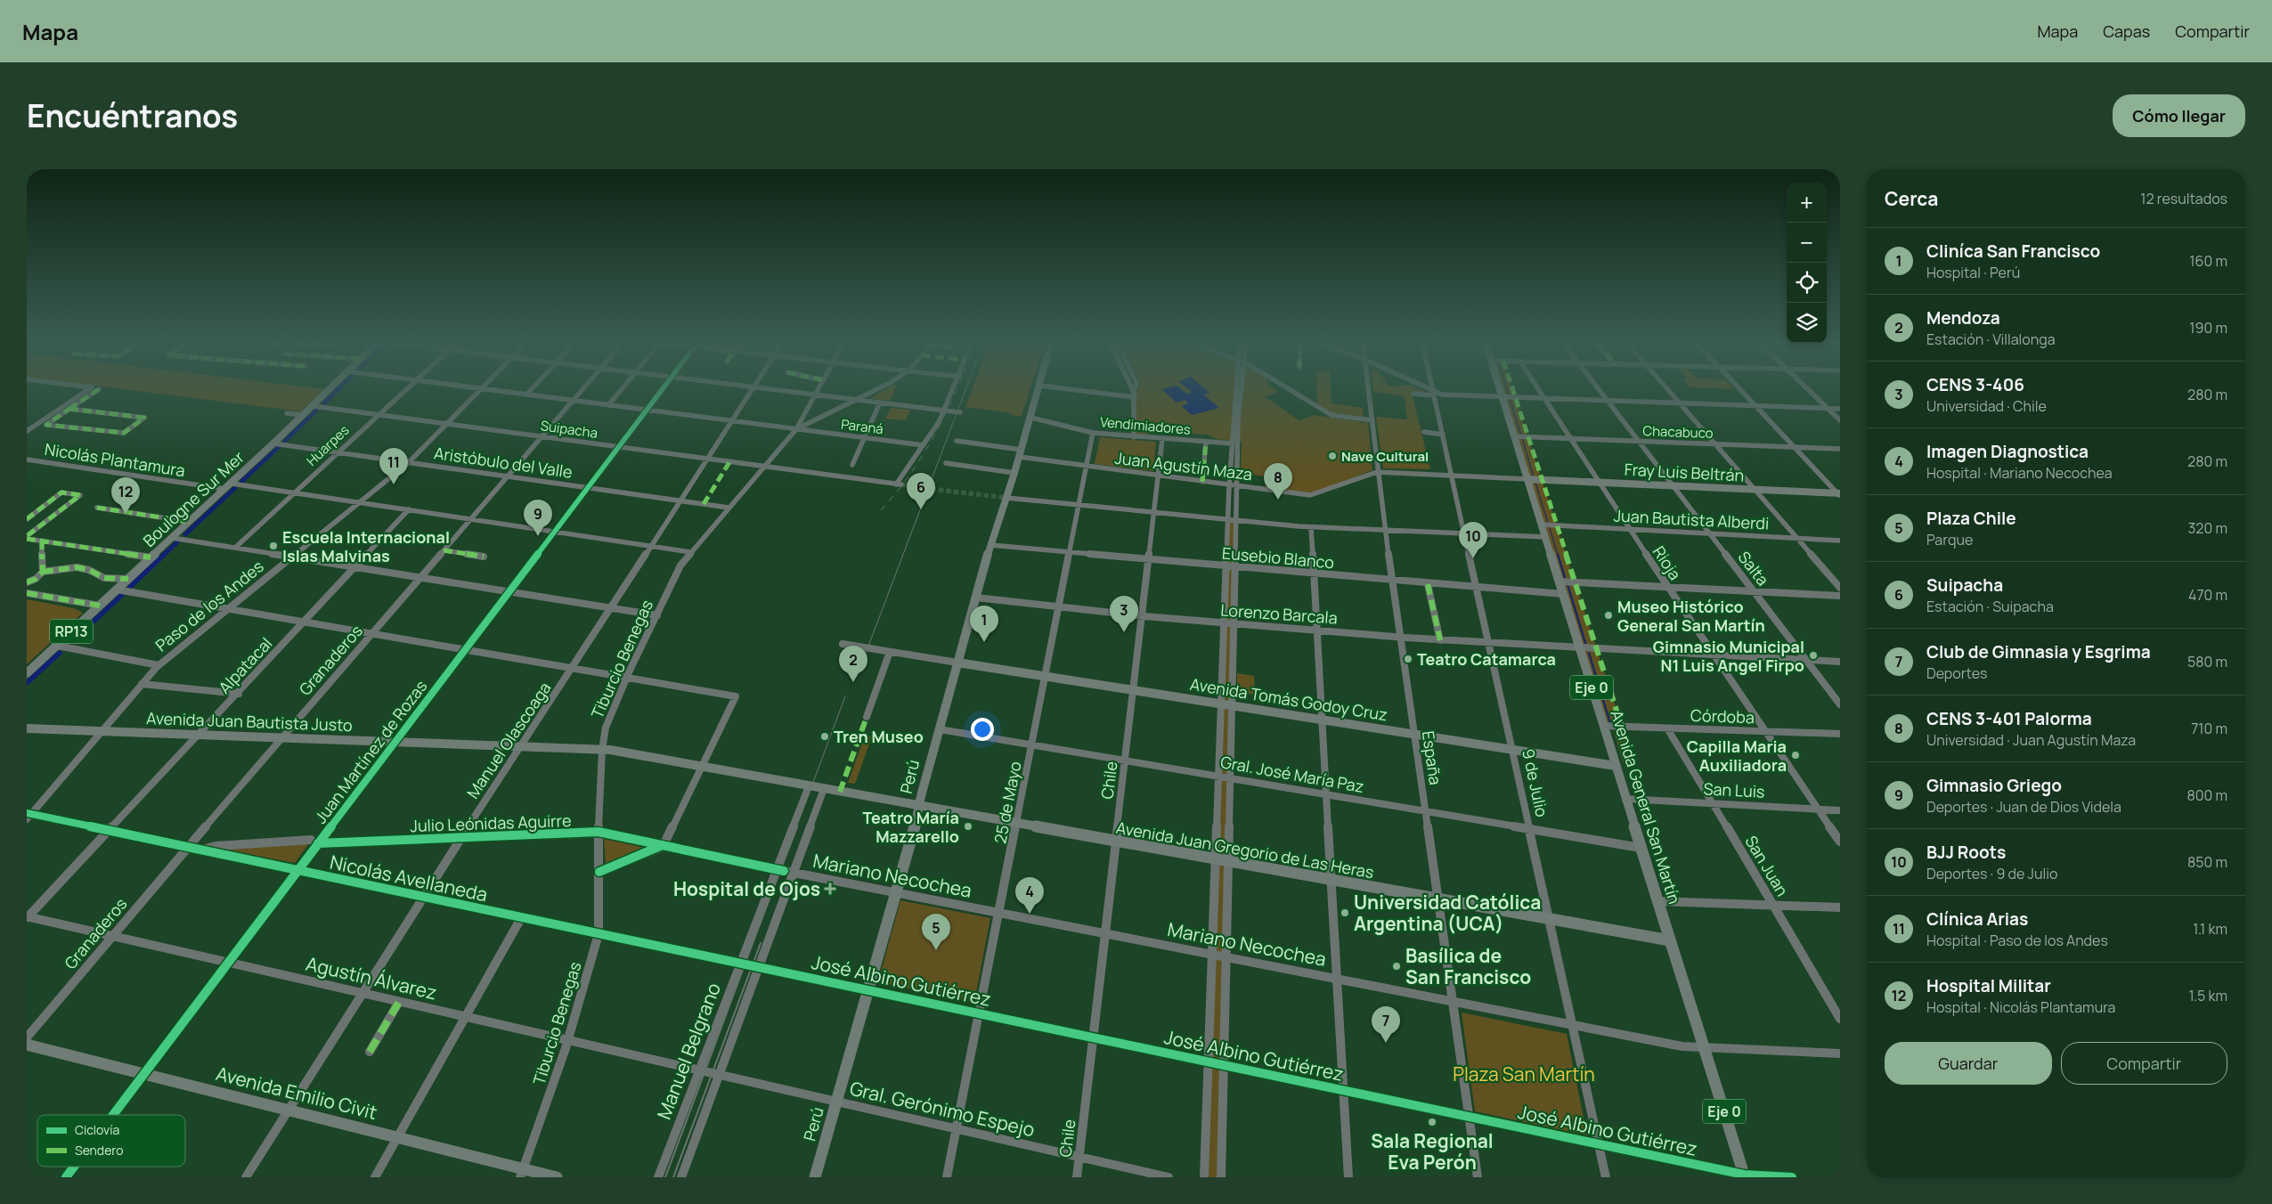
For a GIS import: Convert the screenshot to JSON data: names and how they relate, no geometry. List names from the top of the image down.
{
  "streets": {
    "main road": [
      "Fray Luis Beltrán",
      "Boulogne Sur Mer",
      "RP13",
      "Eje 0",
      "Avenida Tomás Godoy Cruz",
      "Avenida Juan Bautista Justo",
      "Perú",
      "Avenida General San Martín",
      "Avenida Juan Gregorio de Las Heras",
      "Avenida Emilio Civit"
    ],
    "street": [
      "Vendimiadores",
      "Paraná",
      "Suipacha",
      "Chacabuco",
      "Huarpes",
      "Nicolás Plantamura",
      "Aristóbulo del Valle",
      "Juan Agustín Maza",
      "Juan Bautista Alberdi",
      "Eusebio Blanco",
      "Rioja",
      "Salta",
      "Paso de los Andes",
      "Lorenzo Barcala",
      "Tiburcio Benegas",
      "Granaderos",
      "Alpatacal",
      "Córdoba",
      "Manuel Olascoaga",
      "Juan Martínez de Rozas",
      "España",
      "Gral. José María Paz",
      "Chile",
      "9 de Julio",
      "San Luis",
      "25 de Mayo",
      "Julio Leónidas Aguirre",
      "San Juan",
      "Mariano Necochea",
      "Nicolás Avellaneda",
      "Agustín Álvarez",
      "José Albino Gutiérrez",
      "Manuel Belgrano",
      "Gral. Gerónimo Espejo"
    ]
  },
  "crossings": [
    ["Vendimiadores", "Perú"],
    ["Vendimiadores", "Chile"],
    ["Vendimiadores", "25 de Mayo"],
    ["Paraná", "Suipacha"],
    ["Paraná", "Tiburcio Benegas"],
    ["Paraná", "Granaderos"],
    ["Paraná", "Manuel Olascoaga"],
    ["Paraná", "Juan Martínez de Rozas"],
    ["Suipacha", "Huarpes"],
    ["Suipacha", "Boulogne Sur Mer"],
    ["Suipacha", "Paso de los Andes"],
    ["Suipacha", "Tiburcio Benegas"],
    ["Suipacha", "Granaderos"],
    ["Suipacha", "Manuel Olascoaga"],
    ["Suipacha", "Juan Martínez de Rozas"],
    ["Chacabuco", "Rioja"],
    ["Chacabuco", "Salta"],
    ["Chacabuco", "Avenida General San Martín"],
    ["Huarpes", "Aristóbulo del Valle"],
    ["Nicolás Plantamura", "Boulogne Sur Mer"],
    ["Aristóbulo del Valle", "Boulogne Sur Mer"],
    ["Aristóbulo del Valle", "Paso de los Andes"],
    ["Aristóbulo del Valle", "Tiburcio Benegas"],
    ["Aristóbulo del Valle", "Granaderos"],
    ["Aristóbulo del Valle", "Manuel Olascoaga"],
    ["Aristóbulo del Valle", "Juan Martínez de Rozas"],
    ["Juan Agustín Maza", "Fray Luis Beltrán"],
    ["Juan Agustín Maza", "España"],
    ["Juan Agustín Maza", "Perú"],
    ["Juan Agustín Maza", "Chile"],
    ["Juan Agustín Maza", "9 de Julio"],
    ["Juan Agustín Maza", "25 de Mayo"],
    ["Juan Agustín Maza", "Avenida General San Martín"],
    ["Fray Luis Beltrán", "Rioja"],
    ["Fray Luis Beltrán", "Salta"],
    ["Fray Luis Beltrán", "Avenida General San Martín"],
    ["Juan Bautista Alberdi", "Rioja"],
    ["Juan Bautista Alberdi", "Salta"],
    ["Juan Bautista Alberdi", "Avenida General San Martín"],
    ["Eusebio Blanco", "España"],
    ["Eusebio Blanco", "Perú"],
    ["Eusebio Blanco", "Chile"],
    ["Eusebio Blanco", "9 de Julio"],
    ["Eusebio Blanco", "25 de Mayo"],
    ["Eusebio Blanco", "Avenida General San Martín"],
    ["Rioja", "Lorenzo Barcala"],
    ["Rioja", "Córdoba"],
    ["Rioja", "San Luis"],
    ["Salta", "Lorenzo Barcala"],
    ["Paso de los Andes", "Avenida Juan Bautista Justo"],
    ["Paso de los Andes", "Nicolás Avellaneda"],
    ["Lorenzo Barcala", "España"],
    ["Lorenzo Barcala", "Perú"],
    ["Lorenzo Barcala", "Chile"],
    ["Lorenzo Barcala", "9 de Julio"],
    ["Lorenzo Barcala", "25 de Mayo"],
    ["Lorenzo Barcala", "Avenida General San Martín"],
    ["Tiburcio Benegas", "Avenida Juan Bautista Justo"],
    ["Tiburcio Benegas", "Julio Leónidas Aguirre"],
    ["Tiburcio Benegas", "Nicolás Avellaneda"],
    ["Tiburcio Benegas", "Agustín Álvarez"],
    ["Tiburcio Benegas", "Avenida Emilio Civit"],
    ["Granaderos", "Avenida Juan Bautista Justo"],
    ["Granaderos", "Nicolás Avellaneda"],
    ["Granaderos", "Agustín Álvarez"],
    ["Alpatacal", "Avenida Juan Bautista Justo"],
    ["Alpatacal", "Nicolás Avellaneda"],
    ["Alpatacal", "Agustín Álvarez"],
    ["Avenida Tomás Godoy Cruz", "España"],
    ["Avenida Tomás Godoy Cruz", "Perú"],
    ["Avenida Tomás Godoy Cruz", "Chile"],
    ["Avenida Tomás Godoy Cruz", "9 de Julio"],
    ["Avenida Tomás Godoy Cruz", "25 de Mayo"],
    ["Avenida Tomás Godoy Cruz", "Avenida General San Martín"],
    ["Córdoba", "Avenida General San Martín"],
    ["Córdoba", "San Juan"],
    ["Avenida Juan Bautista Justo", "Manuel Olascoaga"],
    ["Avenida Juan Bautista Justo", "Juan Martínez de Rozas"],
    ["Avenida Juan Bautista Justo", "Avenida Juan Gregorio de Las Heras"],
    ["Avenida Juan Bautista Justo", "Manuel Belgrano"],
    ["Manuel Olascoaga", "Julio Leónidas Aguirre"],
    ["Manuel Olascoaga", "Nicolás Avellaneda"],
    ["Manuel Olascoaga", "Agustín Álvarez"],
    ["Manuel Olascoaga", "Avenida Emilio Civit"],
    ["Juan Martínez de Rozas", "Julio Leónidas Aguirre"],
    ["Juan Martínez de Rozas", "Nicolás Avellaneda"],
    ["Juan Martínez de Rozas", "Agustín Álvarez"],
    ["Juan Martínez de Rozas", "Avenida Emilio Civit"],
    ["España", "Gral. José María Paz"],
    ["España", "Avenida Juan Gregorio de Las Heras"],
    ["España", "Mariano Necochea"],
    ["España", "José Albino Gutiérrez"],
    ["Gral. José María Paz", "Perú"],
    ["Gral. José María Paz", "Chile"],
    ["Gral. José María Paz", "9 de Julio"],
    ["Gral. José María Paz", "25 de Mayo"],
    ["Gral. José María Paz", "Avenida General San Martín"],
    ["Perú", "Avenida Juan Gregorio de Las Heras"],
    ["Perú", "Mariano Necochea"],
    ["Perú", "José Albino Gutiérrez"],
    ["Perú", "Gral. Gerónimo Espejo"],
    ["Chile", "Avenida Juan Gregorio de Las Heras"],
    ["Chile", "Mariano Necochea"],
    ["Chile", "José Albino Gutiérrez"],
    ["Chile", "Gral. Gerónimo Espejo"],
    ["9 de Julio", "Avenida Juan Gregorio de Las Heras"],
    ["9 de Julio", "Mariano Necochea"],
    ["9 de Julio", "José Albino Gutiérrez"],
    ["San Luis", "Avenida General San Martín"],
    ["San Luis", "San Juan"],
    ["25 de Mayo", "Avenida Juan Gregorio de Las Heras"],
    ["25 de Mayo", "Mariano Necochea"],
    ["25 de Mayo", "José Albino Gutiérrez"],
    ["25 de Mayo", "Gral. Gerónimo Espejo"],
    ["Avenida General San Martín", "Avenida Juan Gregorio de Las Heras"],
    ["Avenida General San Martín", "Mariano Necochea"],
    ["Avenida General San Martín", "José Albino Gutiérrez"],
    ["Julio Leónidas Aguirre", "Mariano Necochea"],
    ["Julio Leónidas Aguirre", "Nicolás Avellaneda"],
    ["Julio Leónidas Aguirre", "Manuel Belgrano"],
    ["Avenida Juan Gregorio de Las Heras", "Manuel Belgrano"],
    ["Mariano Necochea", "Manuel Belgrano"],
    ["Nicolás Avellaneda", "José Albino Gutiérrez"],
    ["Nicolás Avellaneda", "Manuel Belgrano"],
    ["Agustín Álvarez", "Manuel Belgrano"],
    ["Agustín Álvarez", "Gral. Gerónimo Espejo"],
    ["José Albino Gutiérrez", "Manuel Belgrano"],
    ["Manuel Belgrano", "Gral. Gerónimo Espejo"]
  ],
  "parks": ["Plaza San Martín"],
  "places": {
    "other": [
      "Nave Cultural",
      "Escuela Internacional Islas Malvinas",
      "Museo Histórico General San Martín",
      "Gimnasio Municipal N1 Luis Angel Firpo",
      "Teatro Catamarca",
      "Tren Museo",
      "Capilla Maria Auxiliadora",
      "Teatro María Mazzarello",
      "Universidad Católica Argentina (UCA)",
      "Basílica de San Francisco",
      "Sala Regional Eva Perón"
    ],
    "health": ["Hospital de Ojos"]
  },
  "legend": ["Ciclovía", "Sendero"],
  "page": {
    "header": "Mapa",
    "nav": ["Mapa", "Capas", "Compartir"],
    "title": "Encuéntranos",
    "buttons": [
      "Cómo llegar",
      ["Guardar", "Compartir"]
    ],
    "heading": ["Cerca", "12 resultados"],
    "map_buttons": ["+", "−"],
    "list": [
      {
        "mark": "1",
        "name": "Cliníca San Francisco",
        "note": "Hospital · Perú",
        "value": "160 m"
      },
      {
        "mark": "2",
        "name": "Mendoza",
        "note": "Estación · Villalonga",
        "value": "190 m"
      },
      {
        "mark": "3",
        "name": "CENS 3-406",
        "note": "Universidad · Chile",
        "value": "280 m"
      },
      {
        "mark": "4",
        "name": "Imagen Diagnostica",
        "note": "Hospital · Mariano Necochea",
        "value": "280 m"
      },
      {
        "mark": "5",
        "name": "Plaza Chile",
        "note": "Parque",
        "value": "320 m"
      },
      {
        "mark": "6",
        "name": "Suipacha",
        "note": "Estación · Suipacha",
        "value": "470 m"
      },
      {
        "mark": "7",
        "name": "Club de Gimnasia y Esgrima",
        "note": "Deportes",
        "value": "580 m"
      },
      {
        "mark": "8",
        "name": "CENS 3-401 Palorma",
        "note": "Universidad · Juan Agustín Maza",
        "value": "710 m"
      },
      {
        "mark": "9",
        "name": "Gimnasio Griego",
        "note": "Deportes · Juan de Dios Videla",
        "value": "800 m"
      },
      {
        "mark": "10",
        "name": "BJJ Roots",
        "note": "Deportes · 9 de Julio",
        "value": "850 m"
      },
      {
        "mark": "11",
        "name": "Clínica Arias",
        "note": "Hospital · Paso de los Andes",
        "value": "1.1 km"
      },
      {
        "mark": "12",
        "name": "Hospital Militar",
        "note": "Hospital · Nicolás Plantamura",
        "value": "1.5 km"
      }
    ],
    "pins": [
      "11",
      "8",
      "6",
      "12",
      "9",
      "10",
      "3",
      "1",
      "2",
      "4",
      "5",
      "7"
    ]
  }
}
